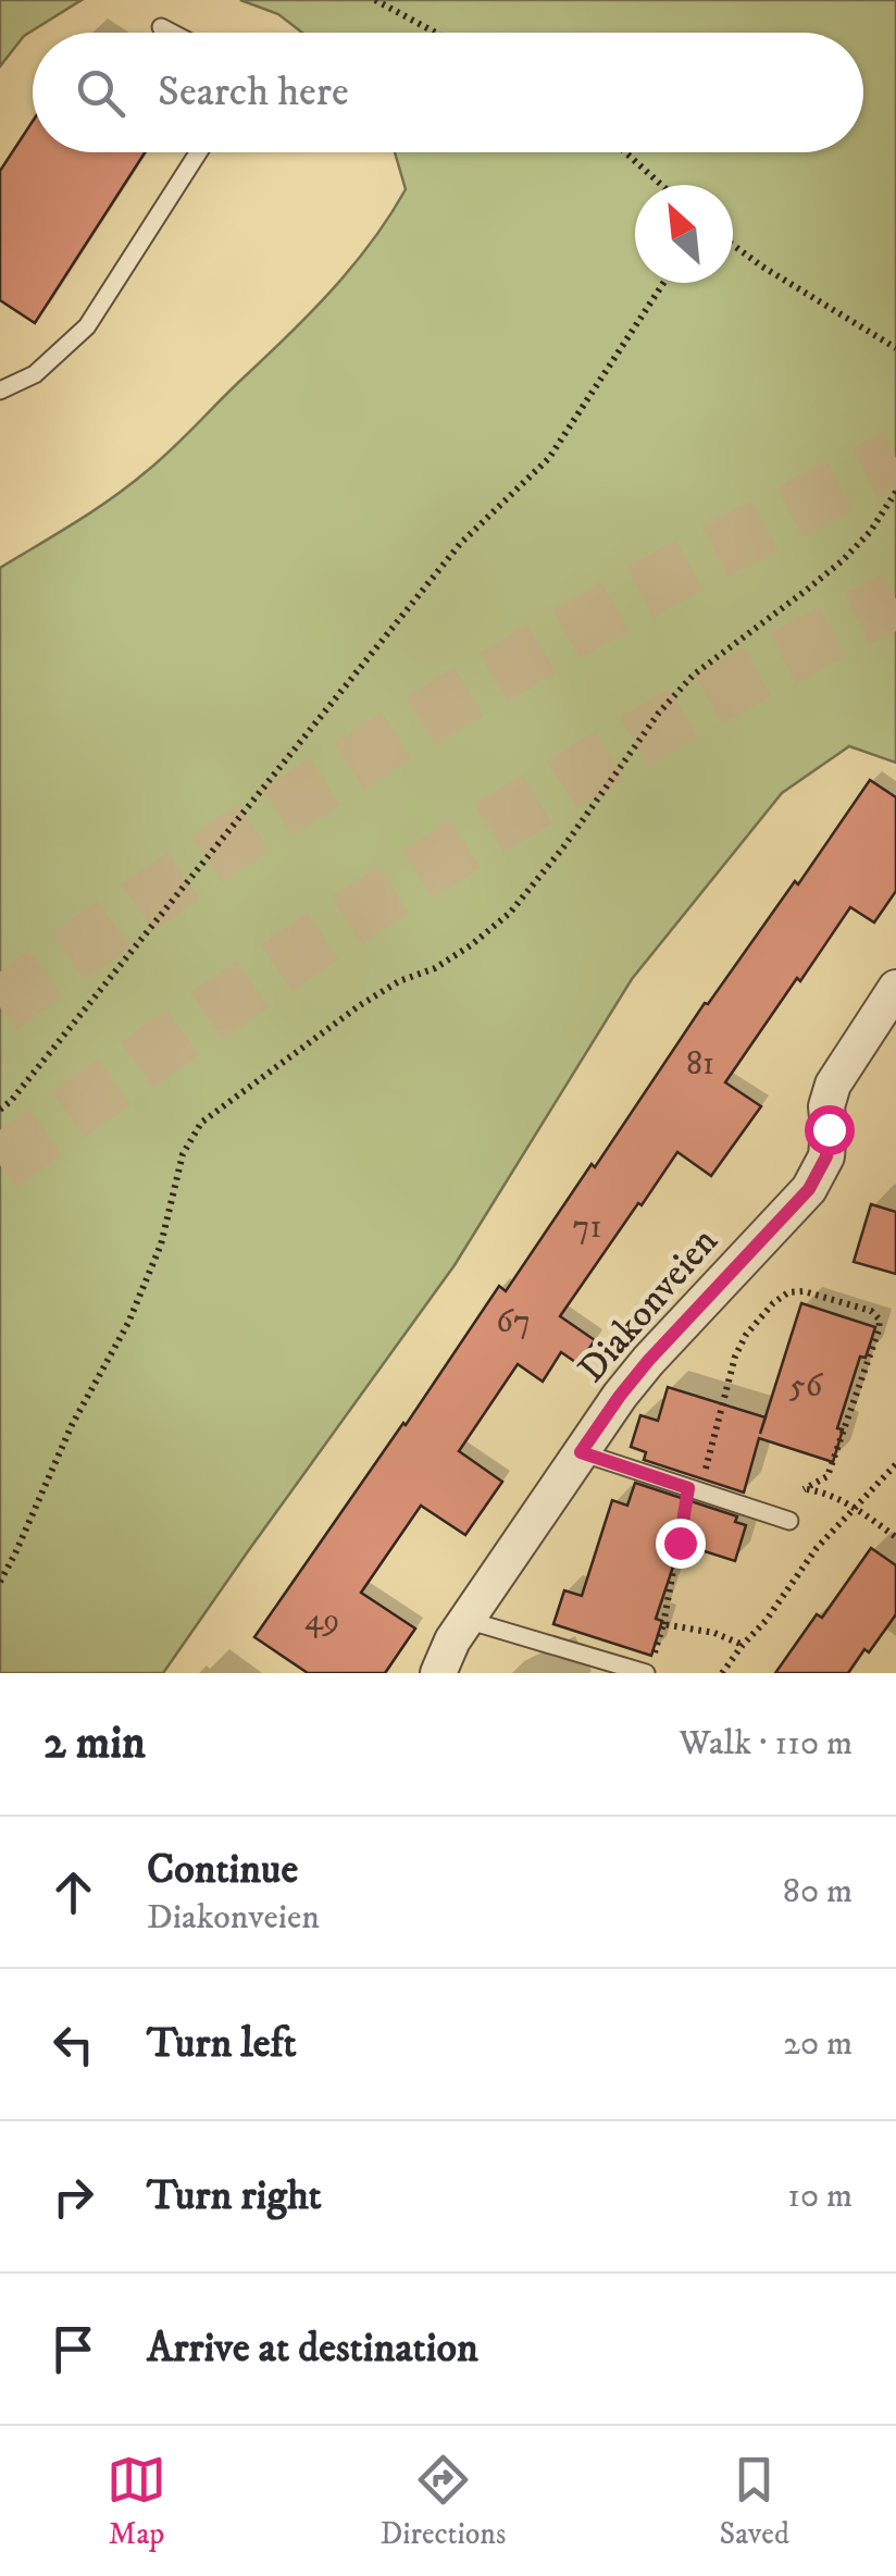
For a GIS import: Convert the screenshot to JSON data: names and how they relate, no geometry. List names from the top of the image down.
{
  "streets": {
    "street": ["Diakonveien"]
  },
  "house_numbers": [
    "81",
    "71",
    "67",
    "56",
    "49"
  ],
  "north": "top left",
  "page": {
    "search": "Search here",
    "heading": ["2 min", "Walk · 110 m"],
    "list": [
      ["Continue", "Diakonveien", "80 m"],
      ["Turn left", "20 m"],
      ["Turn right", "10 m"],
      "Arrive at destination"
    ],
    "nav": ["Map", "Directions", "Saved"]
  }
}
